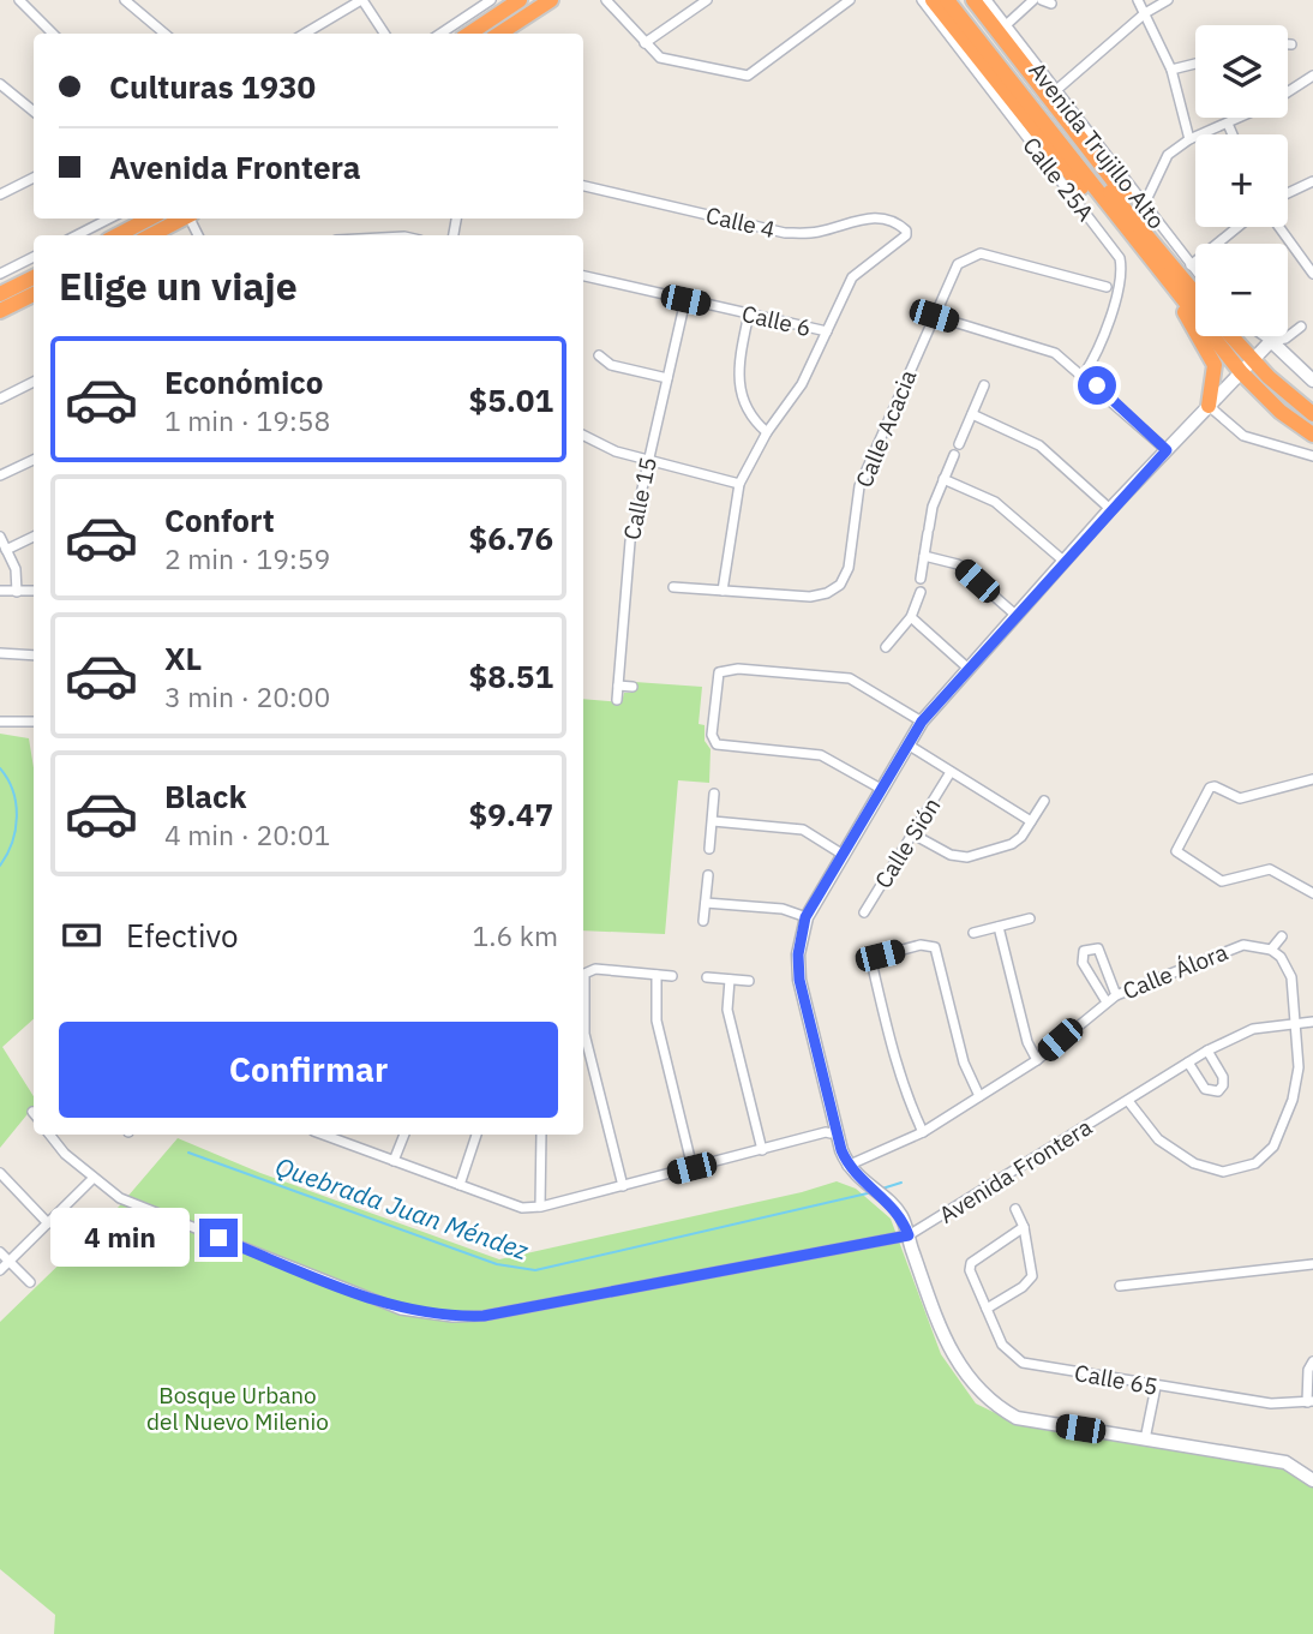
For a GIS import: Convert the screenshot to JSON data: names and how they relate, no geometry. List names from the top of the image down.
{
  "streets": {
    "street": [
      "Avenida Trujillo Alto",
      "Calle 25A",
      "Calle 4",
      "Calle 6",
      "Calle Acacia",
      "Calle 15",
      "Calle Sión",
      "Calle Álora",
      "Avenida Frontera",
      "Calle 65"
    ]
  },
  "crossings": [
    ["Calle 4", "Calle 6"],
    ["Calle 6", "Calle 15"]
  ],
  "water": ["Quebrada Juan Méndez"],
  "parks": ["Bosque Urbano del Nuevo Milenio"],
  "page": {
    "map_buttons": ["+", "−"],
    "banner": ["Culturas 1930", "Avenida Frontera"],
    "heading": "Elige un viaje",
    "list": [
      {
        "name": "Económico",
        "note": "1 min · 19:58",
        "value": "$5.01"
      },
      {
        "name": "Confort",
        "note": "2 min · 19:59",
        "value": "$6.76"
      },
      {
        "name": "XL",
        "note": "3 min · 20:00",
        "value": "$8.51"
      },
      {
        "name": "Black",
        "note": "4 min · 20:01",
        "value": "$9.47"
      }
    ],
    "pay": ["Efectivo", "1.6 km"],
    "buttons": "Confirmar",
    "bubble": "4 min"
  }
}
